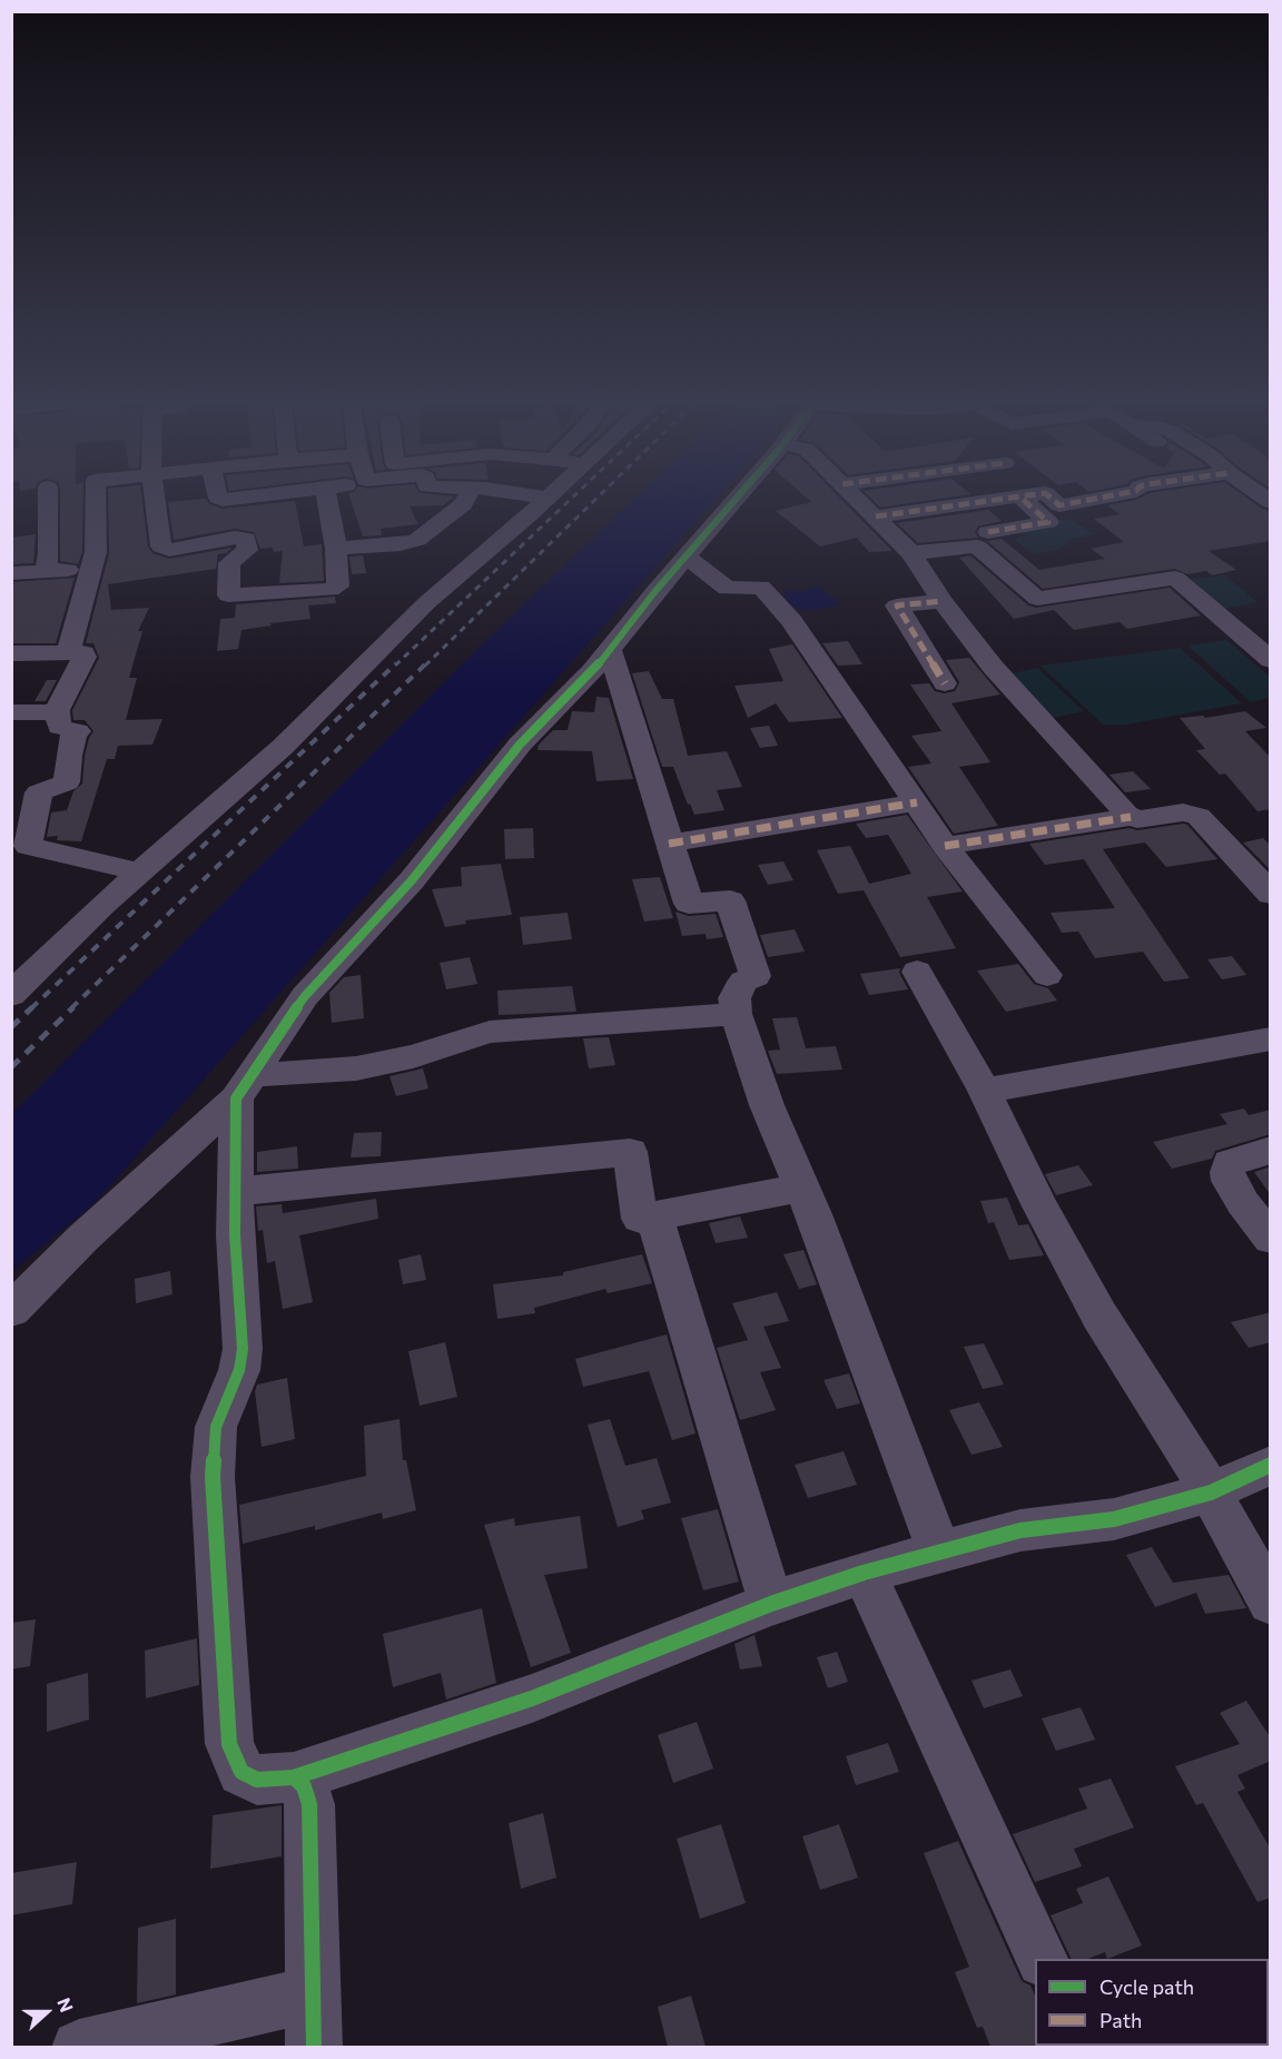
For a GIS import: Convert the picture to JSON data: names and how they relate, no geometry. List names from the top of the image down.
{
  "legend": ["Cycle path", "Path"],
  "north": "right"
}
